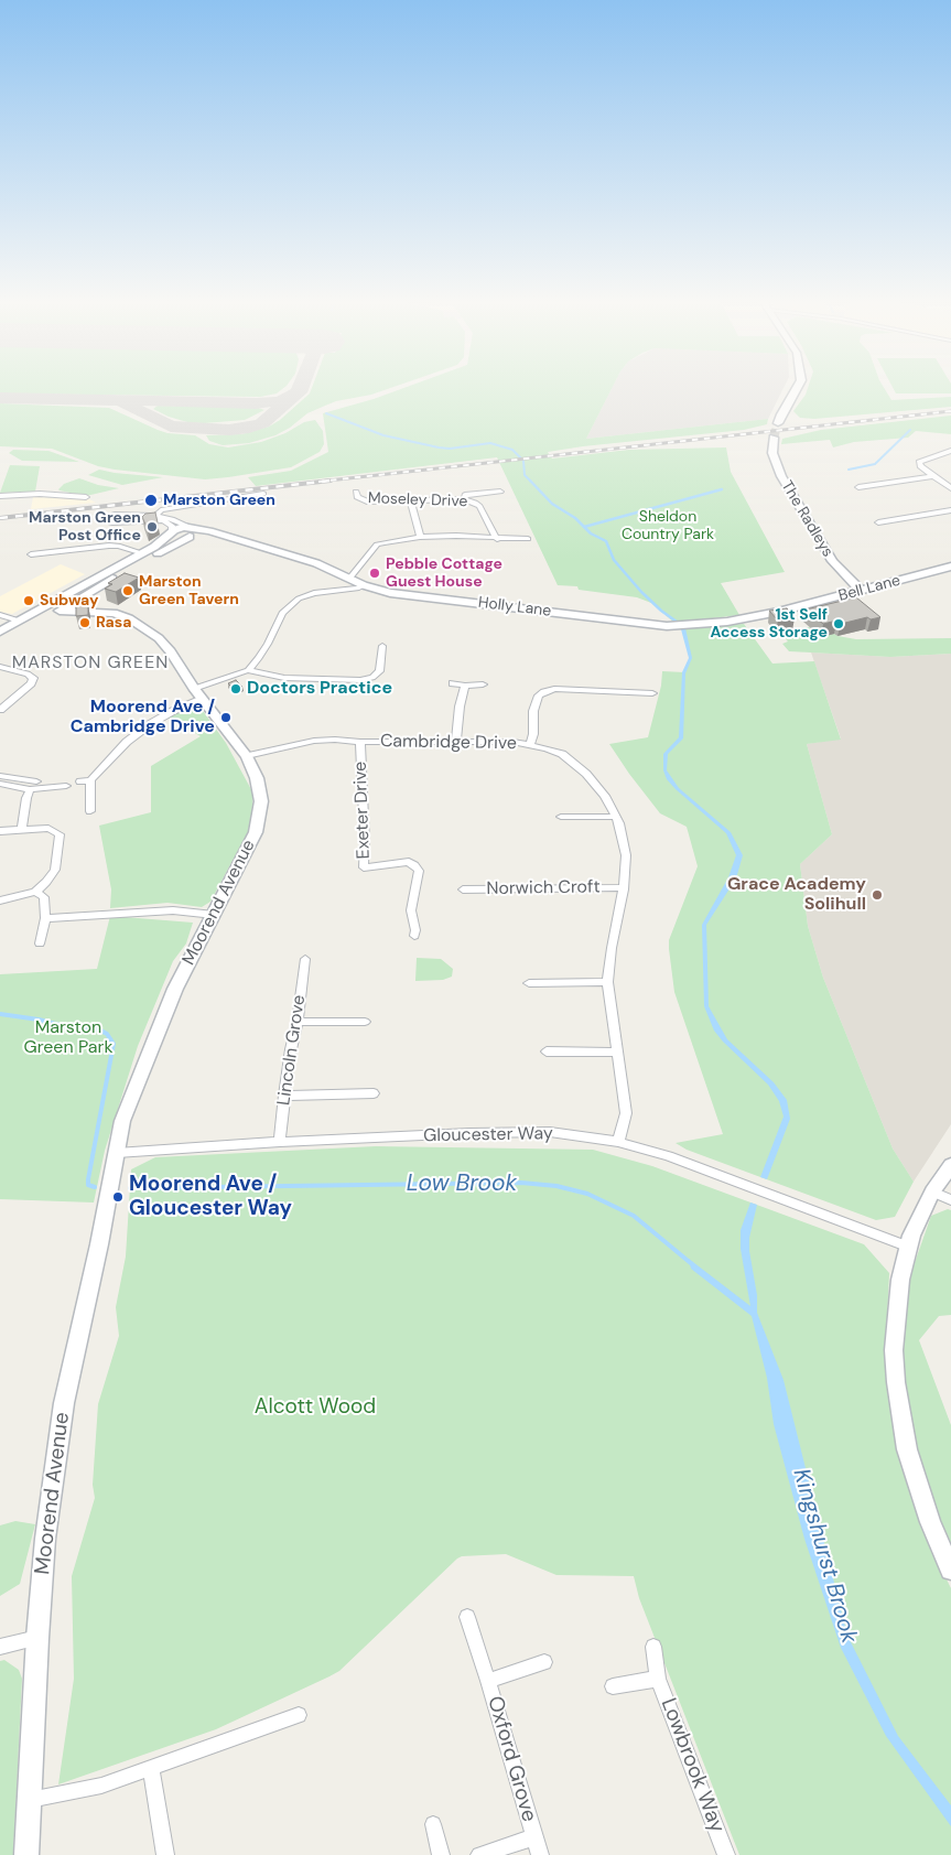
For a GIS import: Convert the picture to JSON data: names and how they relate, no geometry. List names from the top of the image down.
{
  "streets": {
    "street": [
      "Moseley Drive",
      "The Radleys",
      "Bell Lane",
      "Holly Lane",
      "Cambridge Drive",
      "Exeter Drive",
      "Norwich Croft",
      "Moorend Avenue",
      "Lincoln Grove",
      "Gloucester Way",
      "Oxford Grove",
      "Lowbrook Way"
    ]
  },
  "crossings": [
    ["Moseley Drive", "Holly Lane"],
    ["The Radleys", "Bell Lane"],
    ["Bell Lane", "Holly Lane"],
    ["Cambridge Drive", "Exeter Drive"],
    ["Cambridge Drive", "Norwich Croft"],
    ["Cambridge Drive", "Moorend Avenue"],
    ["Cambridge Drive", "Gloucester Way"],
    ["Moorend Avenue", "Gloucester Way"],
    ["Lincoln Grove", "Gloucester Way"]
  ],
  "districts": ["MARSTON GREEN"],
  "water": ["Low Brook", "Kingshurst Brook"],
  "parks": ["Sheldon Country Park", "Marston Green Park", "Alcott Wood"],
  "places": [
    "Marston Green",
    "Marston Green Post Office",
    "Pebble Cottage Guest House",
    "Marston Green Tavern",
    "Subway",
    "Rasa",
    "1st Self Access Storage",
    "Doctors Practice",
    "Moorend Ave / Cambridge Drive",
    "Grace Academy Solihull",
    "Moorend Ave / Gloucester Way"
  ]
}
